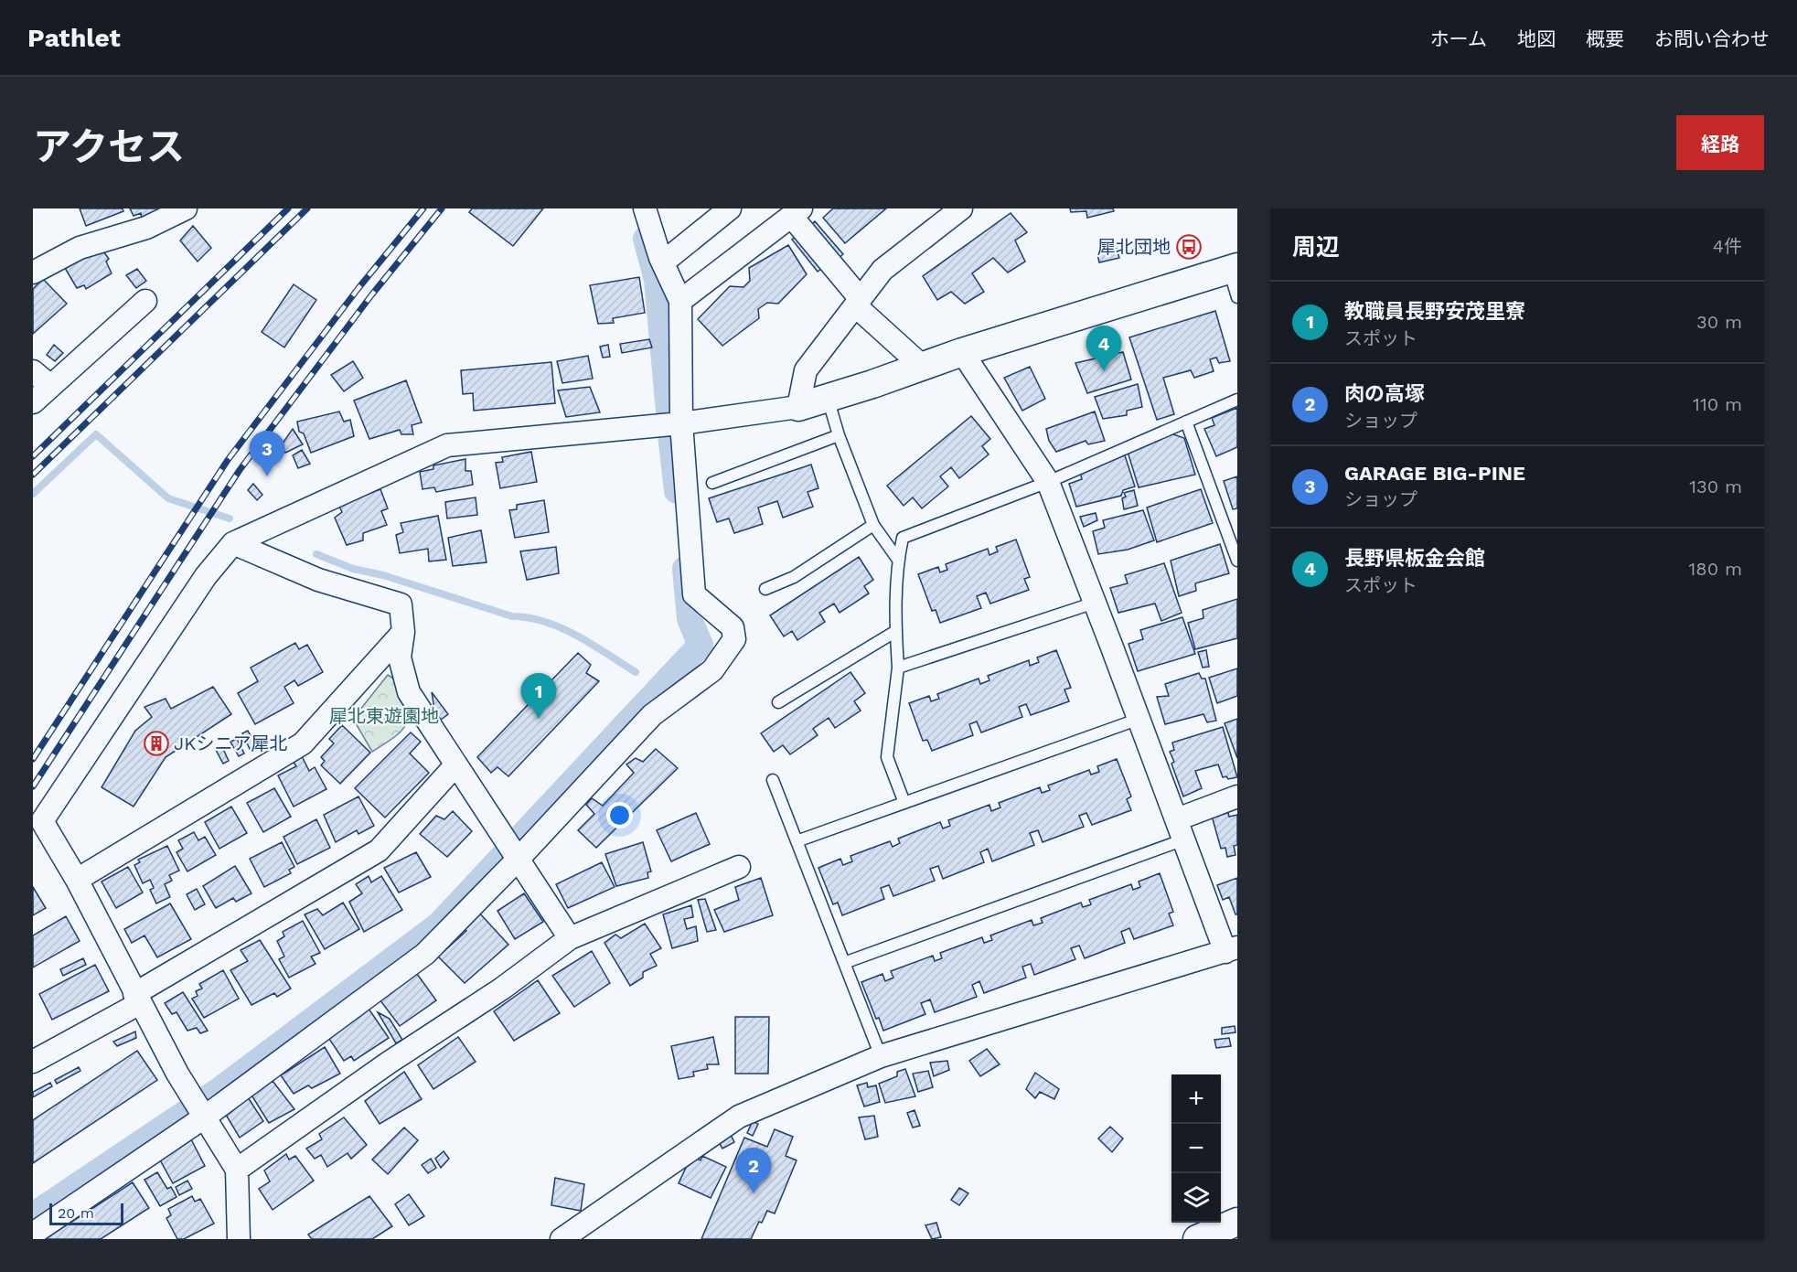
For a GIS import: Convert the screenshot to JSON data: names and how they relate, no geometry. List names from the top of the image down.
{
  "parks": ["犀北東遊園地"],
  "places": {
    "bus stop": ["犀北団地"],
    "building": ["JKシニア犀北"]
  },
  "scale_bar": "20 m",
  "page": {
    "header": "Pathlet",
    "nav": [
      "ホーム",
      "地図",
      "概要",
      "お問い合わせ"
    ],
    "title": "アクセス",
    "buttons": "経路",
    "heading": ["周辺", "4件"],
    "list": [
      {
        "mark": "1",
        "name": "教職員長野安茂里寮",
        "note": "スポット",
        "value": "30 m"
      },
      {
        "mark": "2",
        "name": "肉の高塚",
        "note": "ショップ",
        "value": "110 m"
      },
      {
        "mark": "3",
        "name": "GARAGE BIG-PINE",
        "note": "ショップ",
        "value": "130 m"
      },
      {
        "mark": "4",
        "name": "長野県板金会館",
        "note": "スポット",
        "value": "180 m"
      }
    ],
    "pins": [
      "4",
      "3",
      "1",
      "2"
    ],
    "map_buttons": ["+", "−"],
    "scale": "20 m"
  }
}
